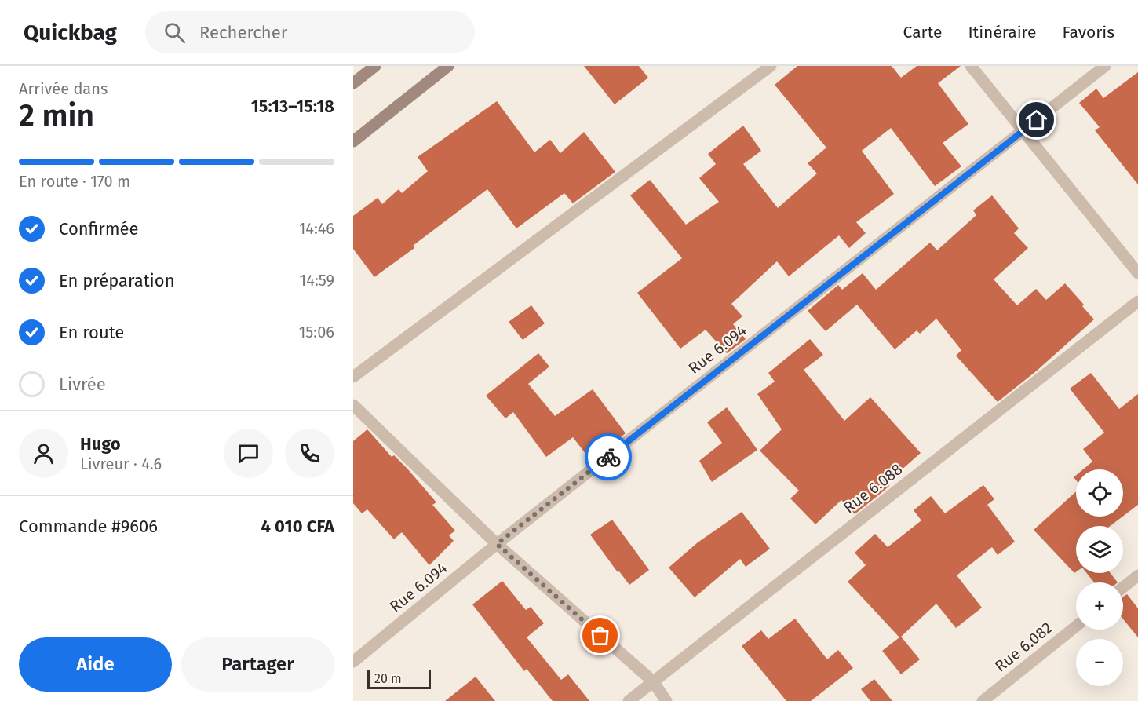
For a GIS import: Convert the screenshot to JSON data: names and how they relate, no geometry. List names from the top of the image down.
{
  "streets": {
    "street": ["Rue 6.094", "Rue 6.088", "Rue 6.082"]
  },
  "scale_bar": "20 m",
  "page": {
    "header": "Quickbag",
    "search": "Rechercher",
    "nav": ["Carte", "Itinéraire", "Favoris"],
    "heading": ["2 min", "Arrivée dans", "15:13–15:18"],
    "panel": [
      "Hugo",
      "Livreur · 4.6",
      "Commande #9606",
      "4 010 CFA"
    ],
    "bar": "En route · 170 m",
    "list": [
      ["Confirmée", "14:46"],
      ["En préparation", "14:59"],
      ["En route", "15:06"],
      "Livrée"
    ],
    "map_buttons": ["+", "−"],
    "buttons": ["Aide", "Partager"],
    "scale": "20 m"
  }
}
